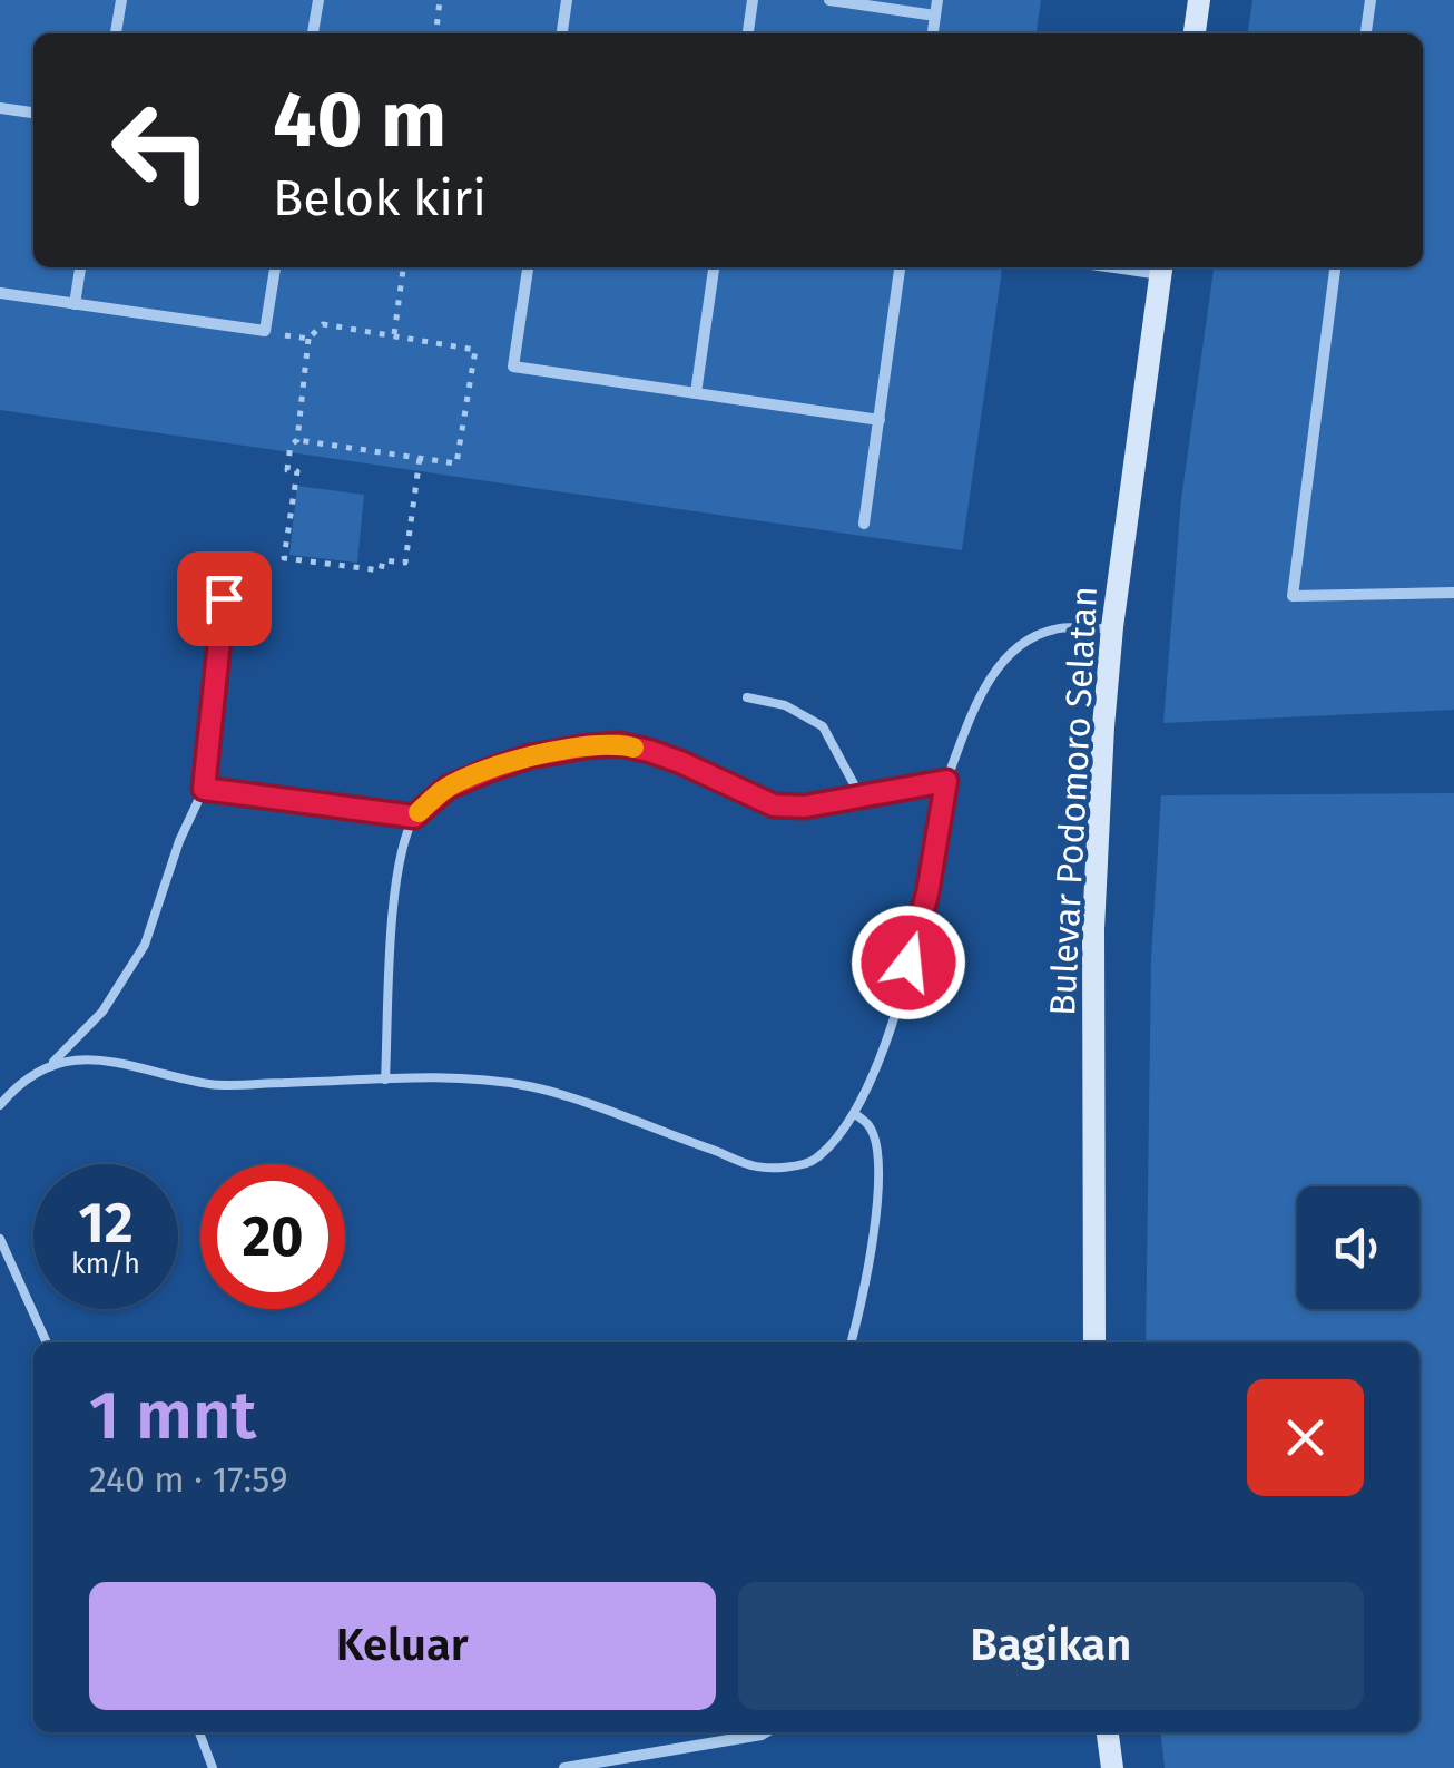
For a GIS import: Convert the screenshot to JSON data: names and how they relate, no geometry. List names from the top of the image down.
{
  "streets": {
    "street": ["Bulevar Podomoro Selatan"]
  },
  "page": {
    "turn": ["40 m", "Belok kiri"],
    "speed": "12 km/h",
    "limit": "20",
    "heading": ["1 mnt", "240 m · 17:59"],
    "buttons": ["Keluar", "Bagikan"]
  }
}
